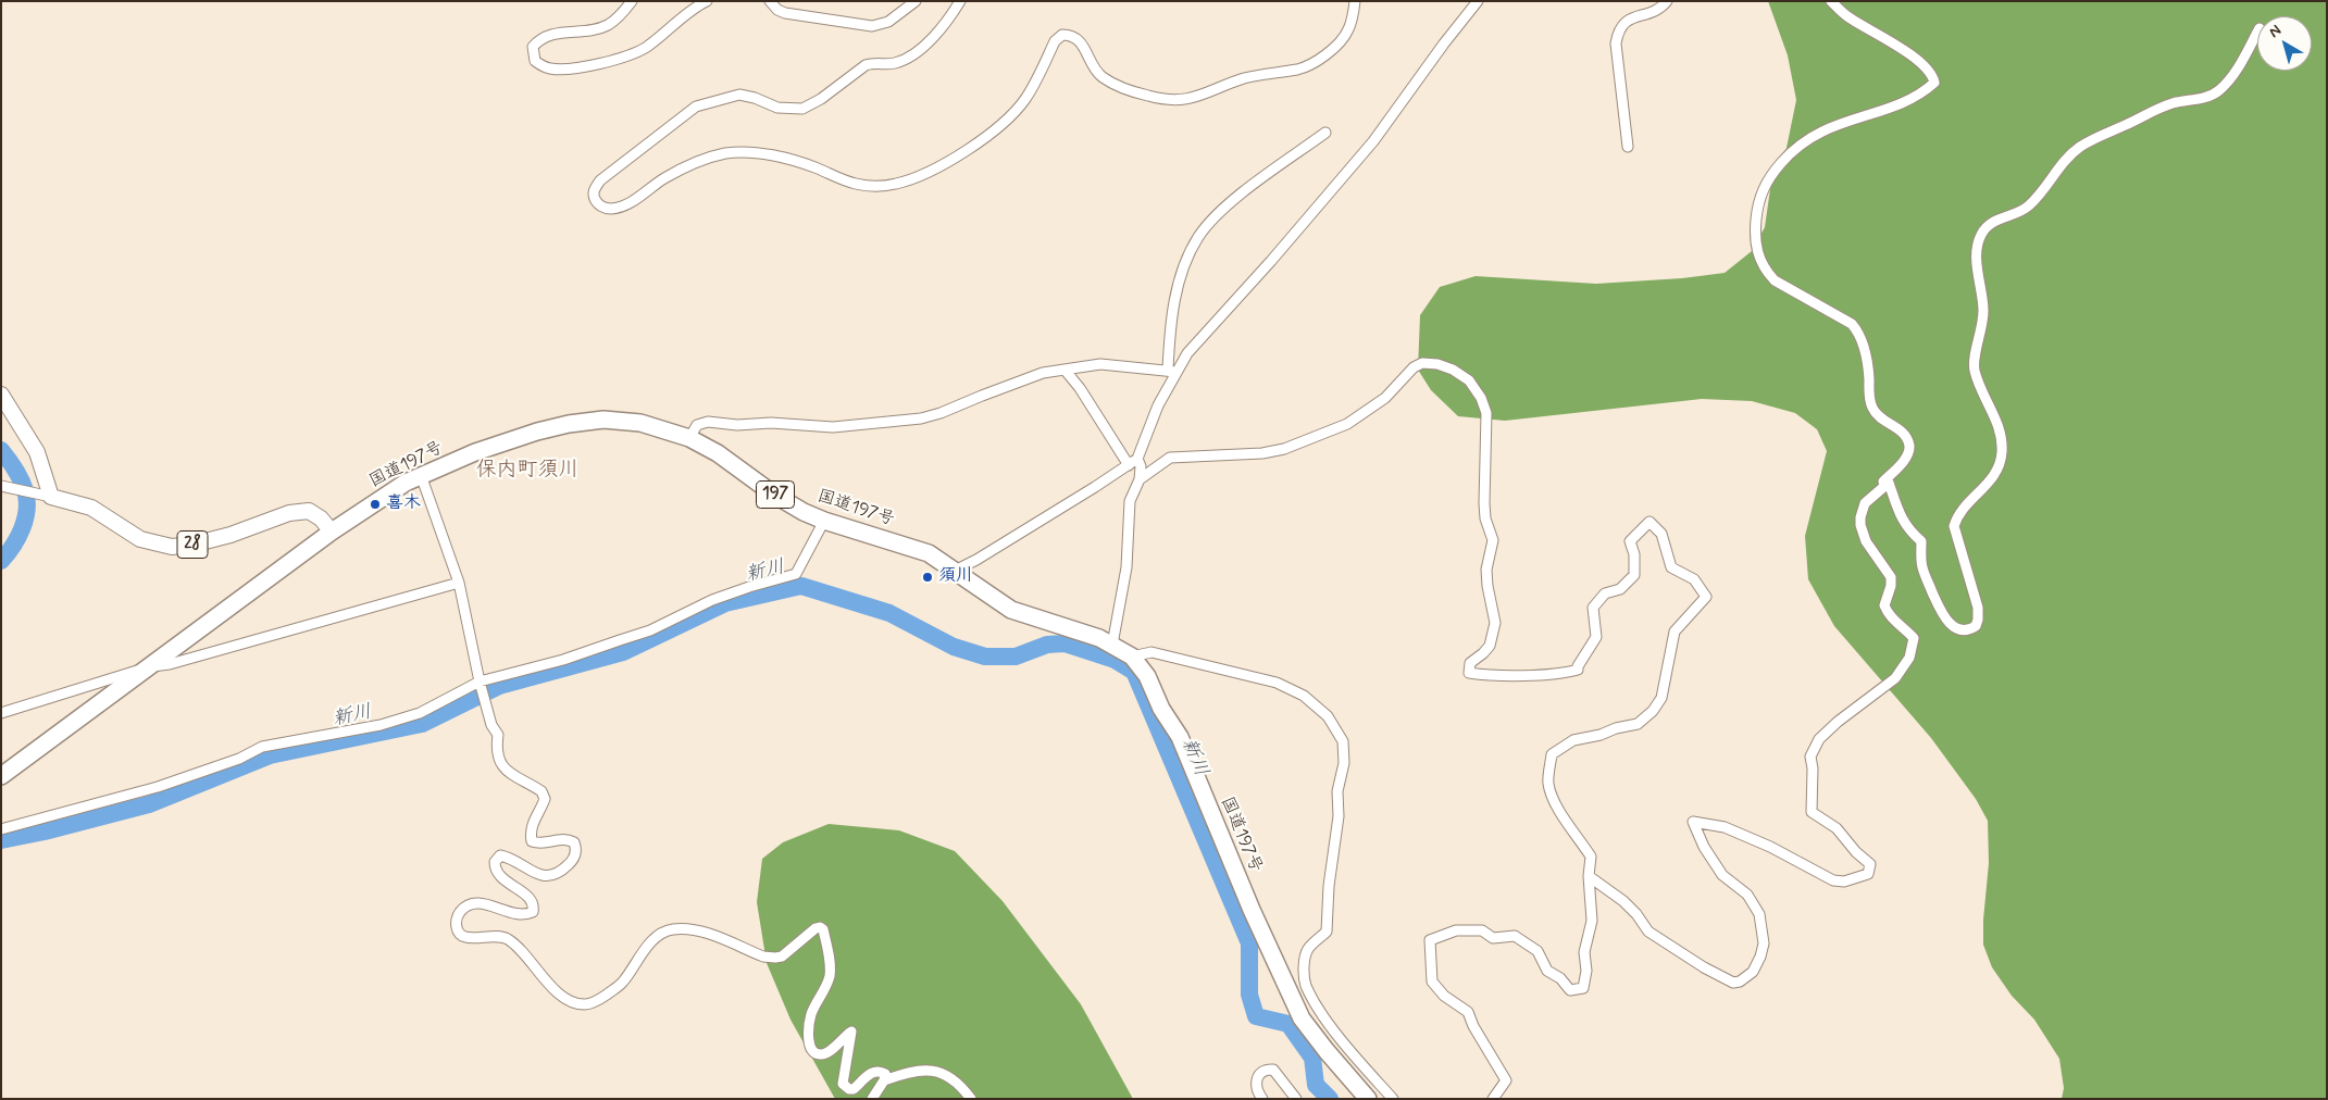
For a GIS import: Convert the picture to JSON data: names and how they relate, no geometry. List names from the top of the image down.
{
  "streets": {
    "highway": ["国道197号", "197"],
    "main road": ["28"]
  },
  "crossings": [
    ["国道197号", "28"]
  ],
  "districts": ["保内町須川"],
  "water": ["新川"],
  "places": ["喜木", "須川"],
  "north": "top left"
}
